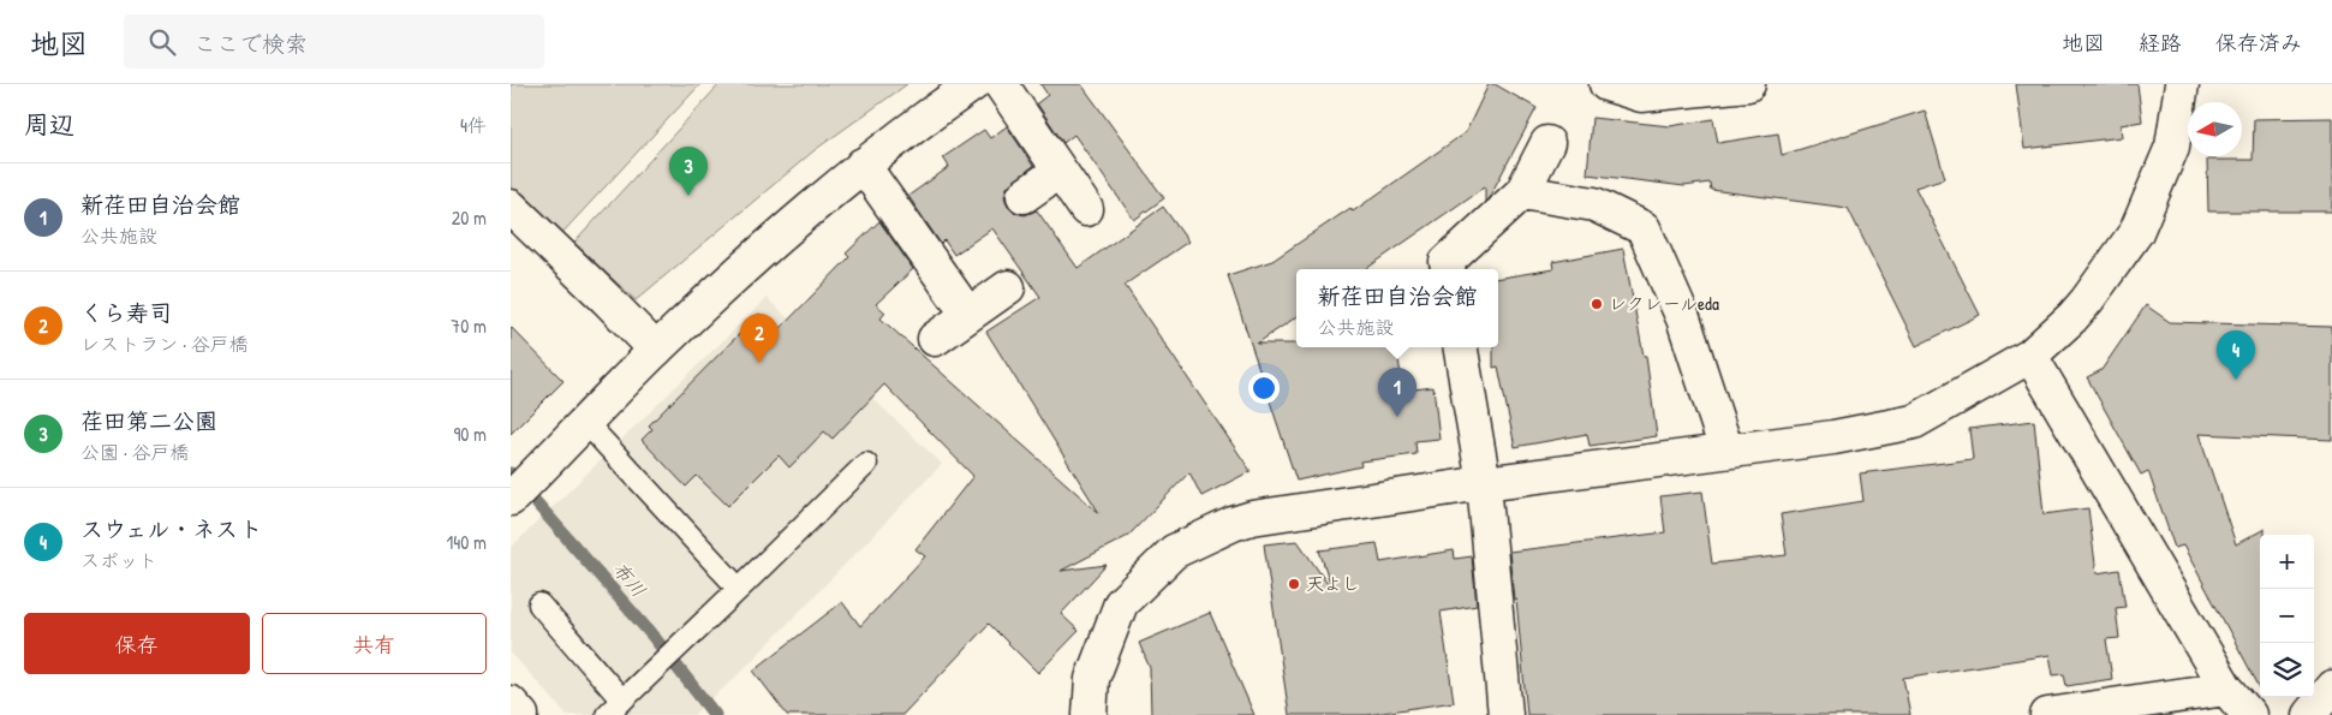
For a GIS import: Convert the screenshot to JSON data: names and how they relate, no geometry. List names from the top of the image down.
{
  "water": ["布川"],
  "places": ["レクレールeda", "天よし"],
  "north": "left",
  "page": {
    "header": "地図",
    "search": "ここで検索",
    "nav": ["地図", "経路", "保存済み"],
    "heading": ["周辺", "4件"],
    "pins": [
      "3",
      "2",
      "4",
      "1"
    ],
    "list": [
      {
        "mark": "1",
        "name": "新荏田自治会館",
        "note": "公共施設",
        "value": "20 m"
      },
      {
        "mark": "2",
        "name": "くら寿司",
        "note": "レストラン · 谷戸橋",
        "value": "70 m"
      },
      {
        "mark": "3",
        "name": "荏田第二公園",
        "note": "公園 · 谷戸橋",
        "value": "90 m"
      },
      {
        "mark": "4",
        "name": "スウェル・ネスト",
        "note": "スポット",
        "value": "140 m"
      }
    ],
    "popup": ["新荏田自治会館", "公共施設"],
    "map_buttons": ["+", "−"],
    "buttons": ["保存", "共有"]
  }
}
